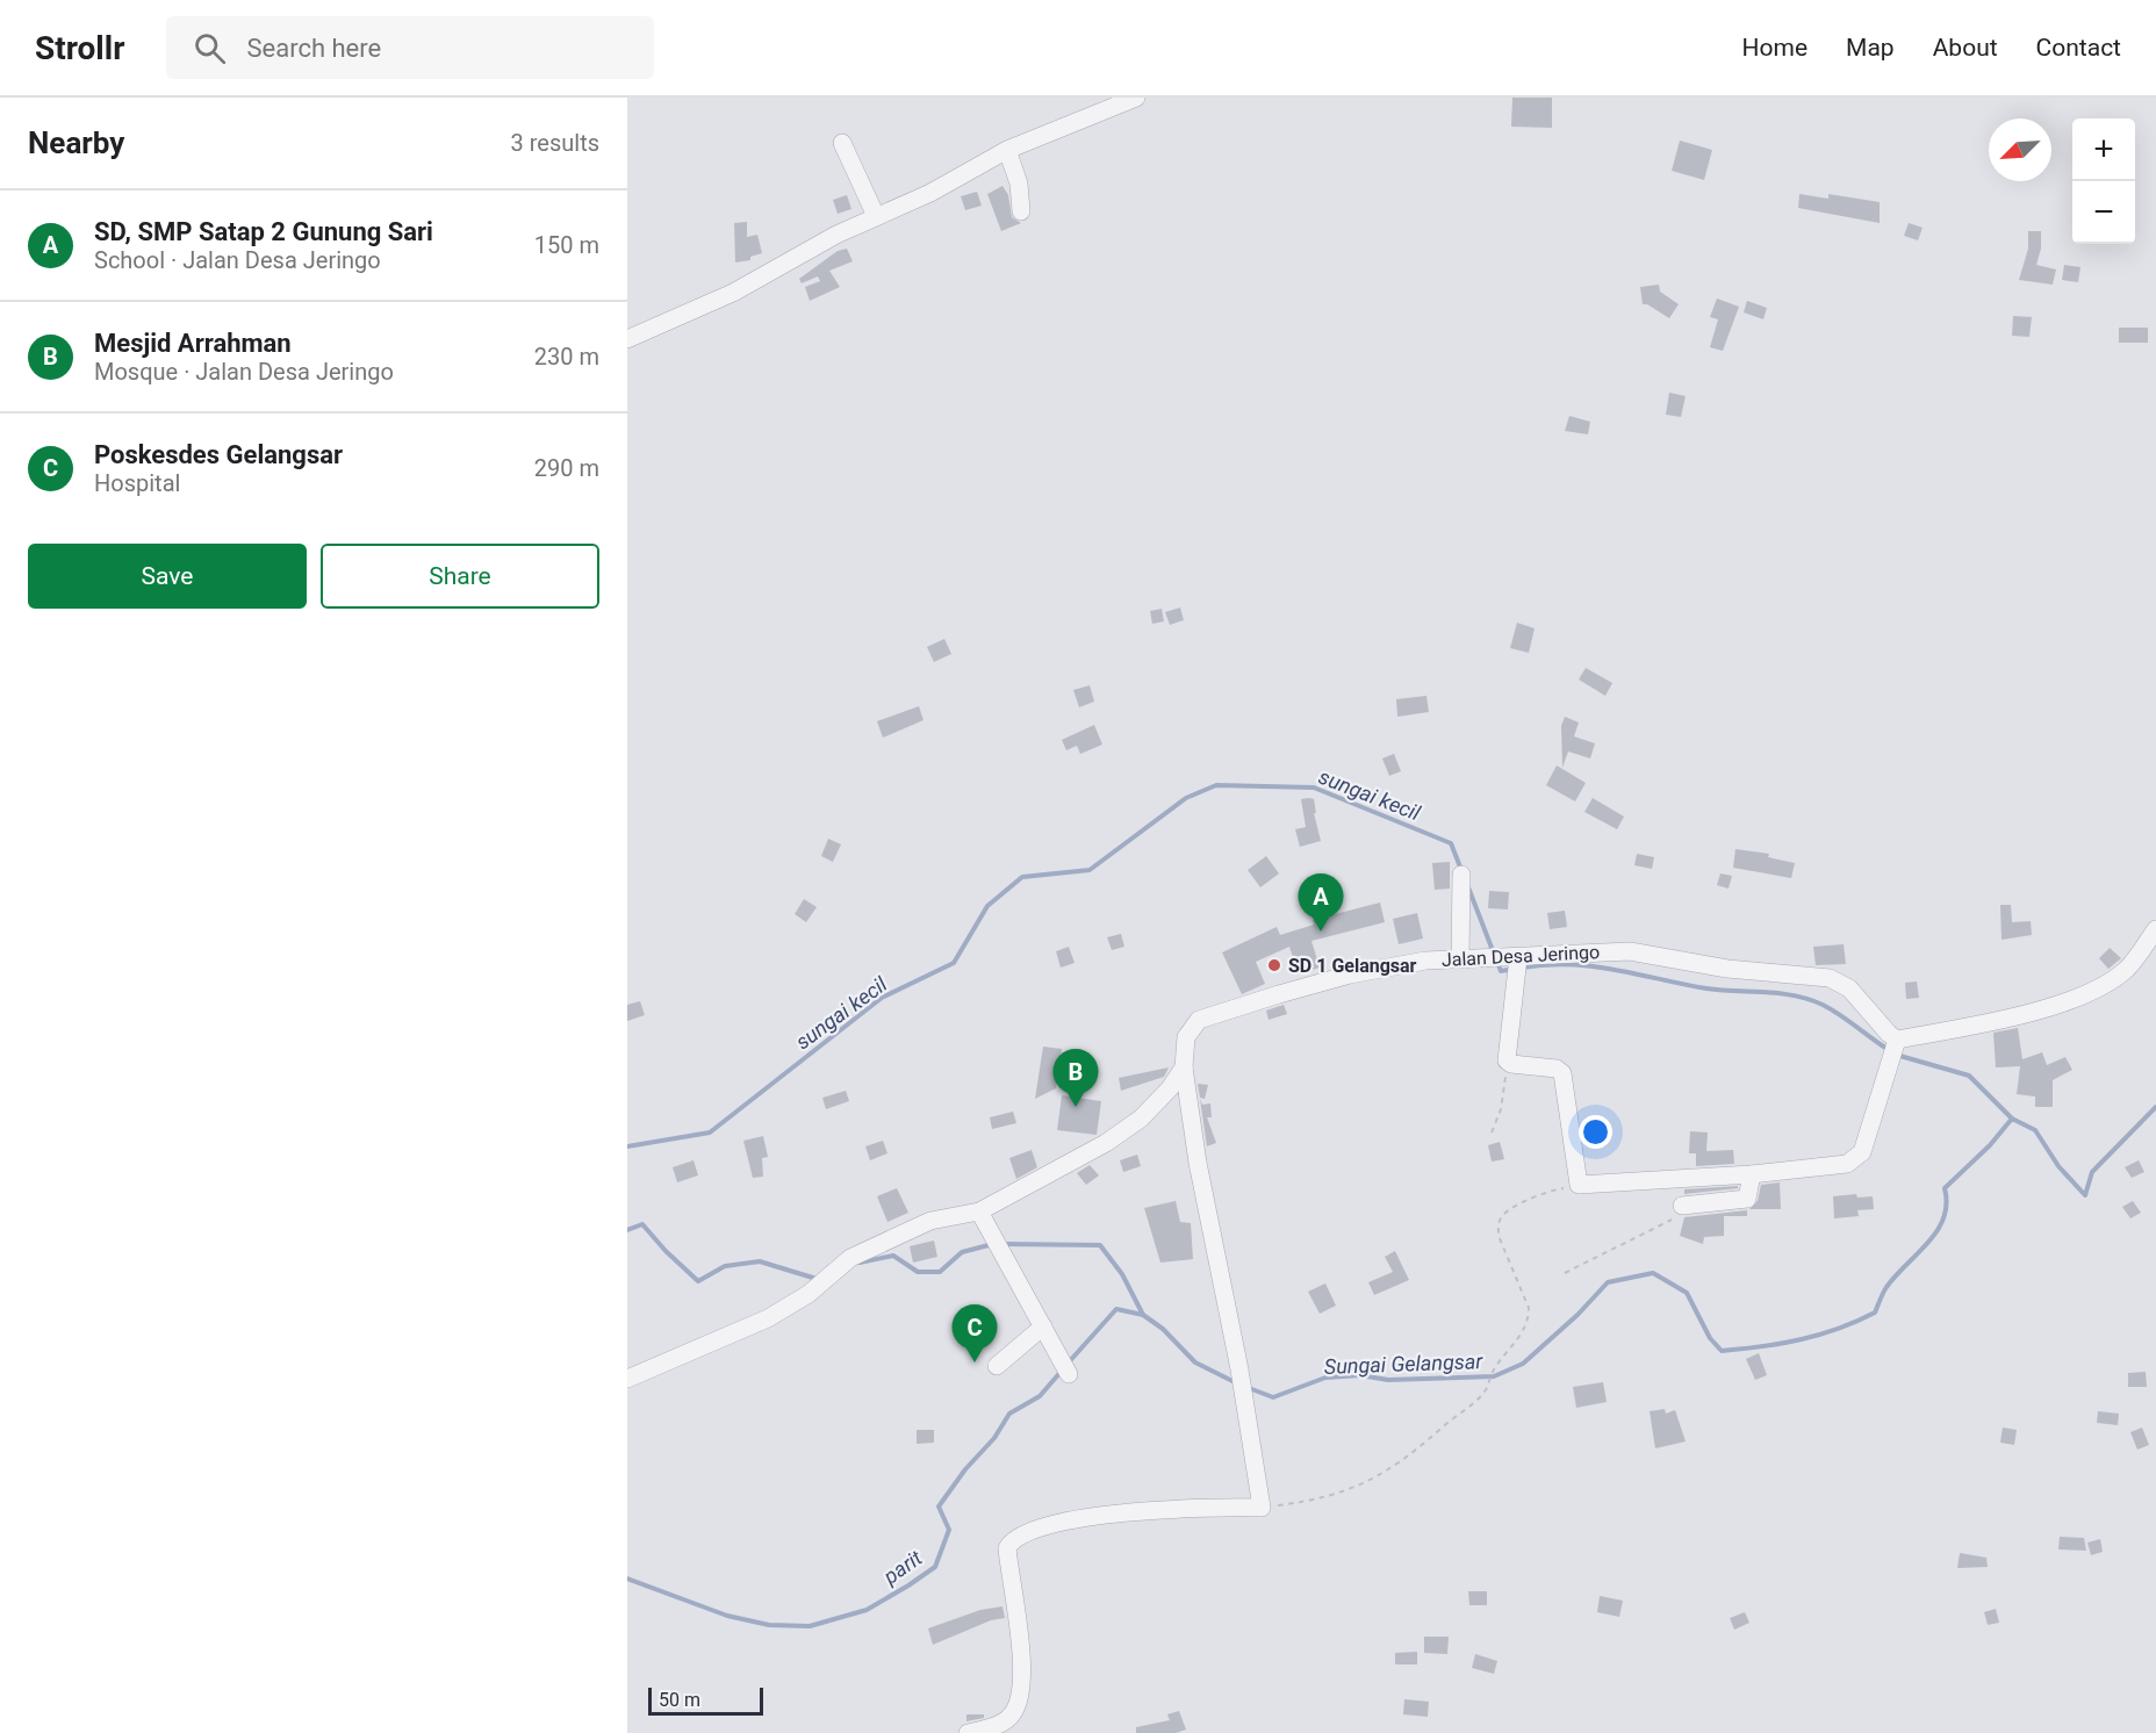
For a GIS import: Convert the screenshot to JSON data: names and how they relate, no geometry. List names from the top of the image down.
{
  "streets": {
    "street": ["Jalan Desa Jeringo"]
  },
  "water": ["sungai kecil", "Sungai Gelangsar", "parit"],
  "places": ["SD 1 Gelangsar"],
  "scale_bar": "50 m",
  "north": "bottom left",
  "page": {
    "header": "Strollr",
    "search": "Search here",
    "nav": [
      "Home",
      "Map",
      "About",
      "Contact"
    ],
    "heading": ["Nearby", "3 results"],
    "map_buttons": ["+", "−"],
    "list": [
      {
        "mark": "A",
        "name": "SD, SMP Satap 2 Gunung Sari",
        "note": "School · Jalan Desa Jeringo",
        "value": "150 m"
      },
      {
        "mark": "B",
        "name": "Mesjid Arrahman",
        "note": "Mosque · Jalan Desa Jeringo",
        "value": "230 m"
      },
      {
        "mark": "C",
        "name": "Poskesdes Gelangsar",
        "note": "Hospital",
        "value": "290 m"
      }
    ],
    "buttons": ["Save", "Share"],
    "pins": ["A", "B", "C"],
    "scale": "50 m"
  }
}
